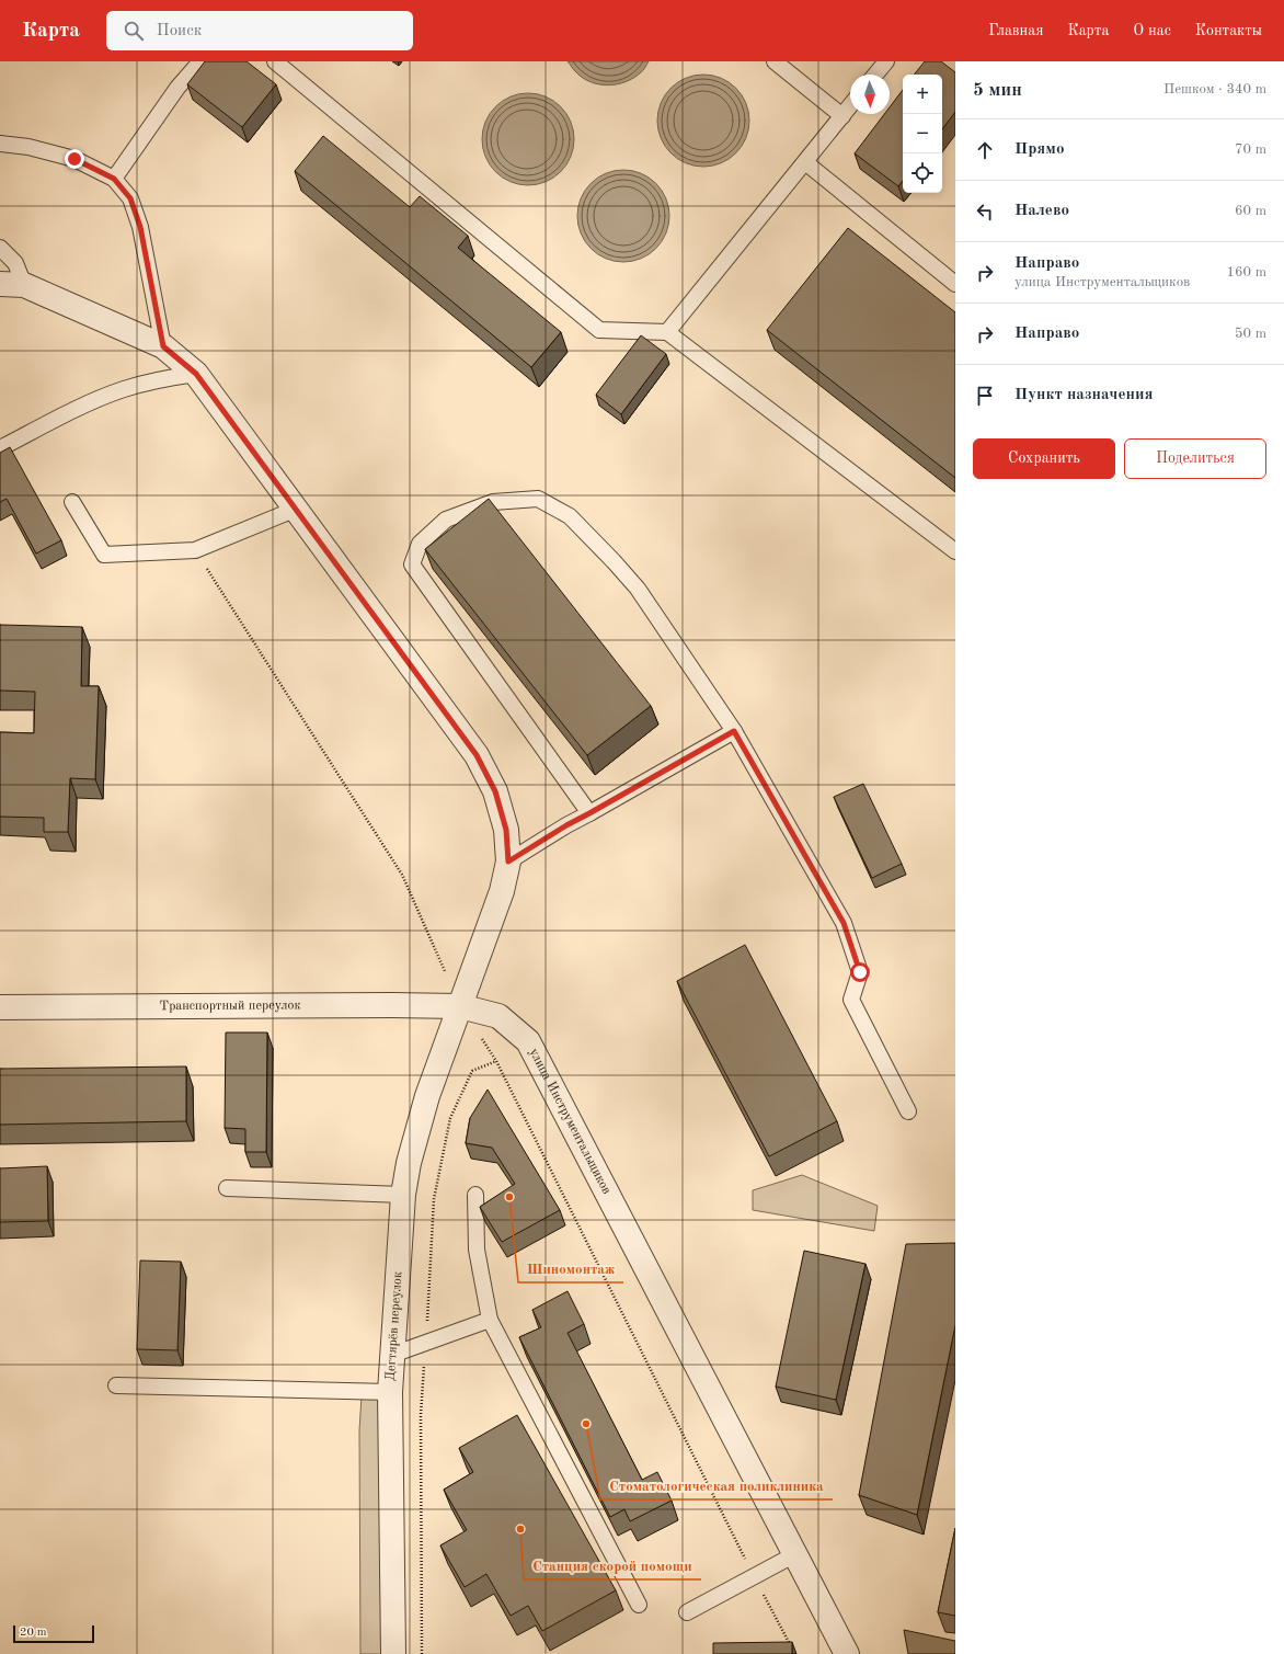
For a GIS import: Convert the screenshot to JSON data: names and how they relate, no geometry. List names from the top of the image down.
{
  "streets": {
    "street": ["Транспортный переулок", "улица Инструментальщиков", "Дегтярёв переулок"]
  },
  "crossings": [
    ["Транспортный переулок", "улица Инструментальщиков"],
    ["Транспортный переулок", "Дегтярёв переулок"],
    ["улица Инструментальщиков", "Дегтярёв переулок"]
  ],
  "places": ["Шиномонтаж", "Стоматологическая поликлиника", "Станция скорой помощи"],
  "scale_bar": "20 m",
  "north": "bottom",
  "page": {
    "header": "Карта",
    "search": "Поиск",
    "nav": [
      "Главная",
      "Карта",
      "О нас",
      "Контакты"
    ],
    "heading": ["5 мин", "Пешком · 340 m"],
    "map_buttons": ["+", "−"],
    "list": [
      ["Прямо", "70 m"],
      ["Налево", "60 m"],
      ["Направо", "улица Инструментальщиков", "160 m"],
      ["Направо", "50 m"],
      "Пункт назначения"
    ],
    "buttons": ["Сохранить", "Поделиться"],
    "scale": "20 m"
  }
}
